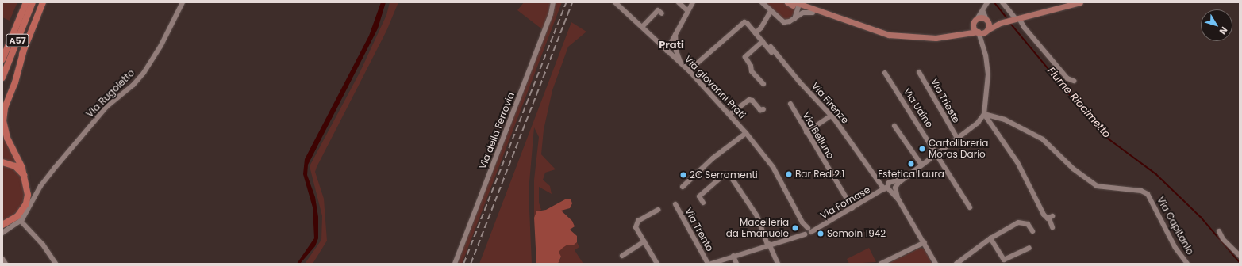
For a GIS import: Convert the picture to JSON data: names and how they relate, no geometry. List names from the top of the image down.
{
  "streets": {
    "highway": ["A57"],
    "street": [
      "Via giovanni Prati",
      "Via Rugoletto",
      "Via Trieste",
      "Via Firenze",
      "Via Udine",
      "Via della Ferrovia",
      "Via Belluno",
      "Via Fornase",
      "Via Capitanio",
      "Via Trento"
    ]
  },
  "crossings": [
    ["Via giovanni Prati", "Via Firenze"],
    ["Via giovanni Prati", "Via Fornase"],
    ["Via Trieste", "Via Fornase"],
    ["Via Firenze", "Via Fornase"],
    ["Via Udine", "Via Fornase"],
    ["Via Belluno", "Via Fornase"],
    ["Via Fornase", "Via Capitanio"]
  ],
  "districts": ["Prati"],
  "water": ["Fiume Riocimetto"],
  "places": [
    "Cartolibreria Moras Dario",
    "Estetica Laura",
    "Bar Red 2.1",
    "2C Serramenti",
    "Macelleria da Emanuele",
    "Semoin 1942"
  ],
  "north": "bottom right"
}
